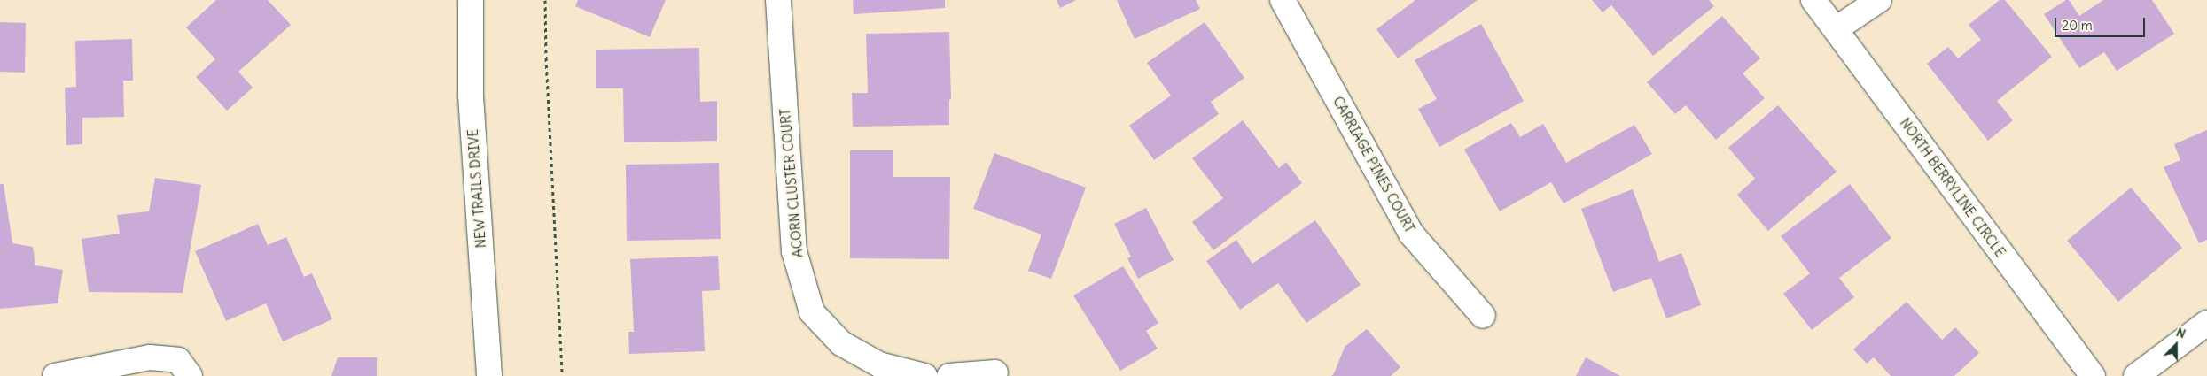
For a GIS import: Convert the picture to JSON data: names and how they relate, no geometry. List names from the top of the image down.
{
  "streets": {
    "street": [
      "CARRIAGE PINES COURT",
      "ACORN CLUSTER COURT",
      "NORTH BERRYLINE CIRCLE",
      "NEW TRAILS DRIVE"
    ]
  },
  "scale_bar": "20 m",
  "north": "top"
}
